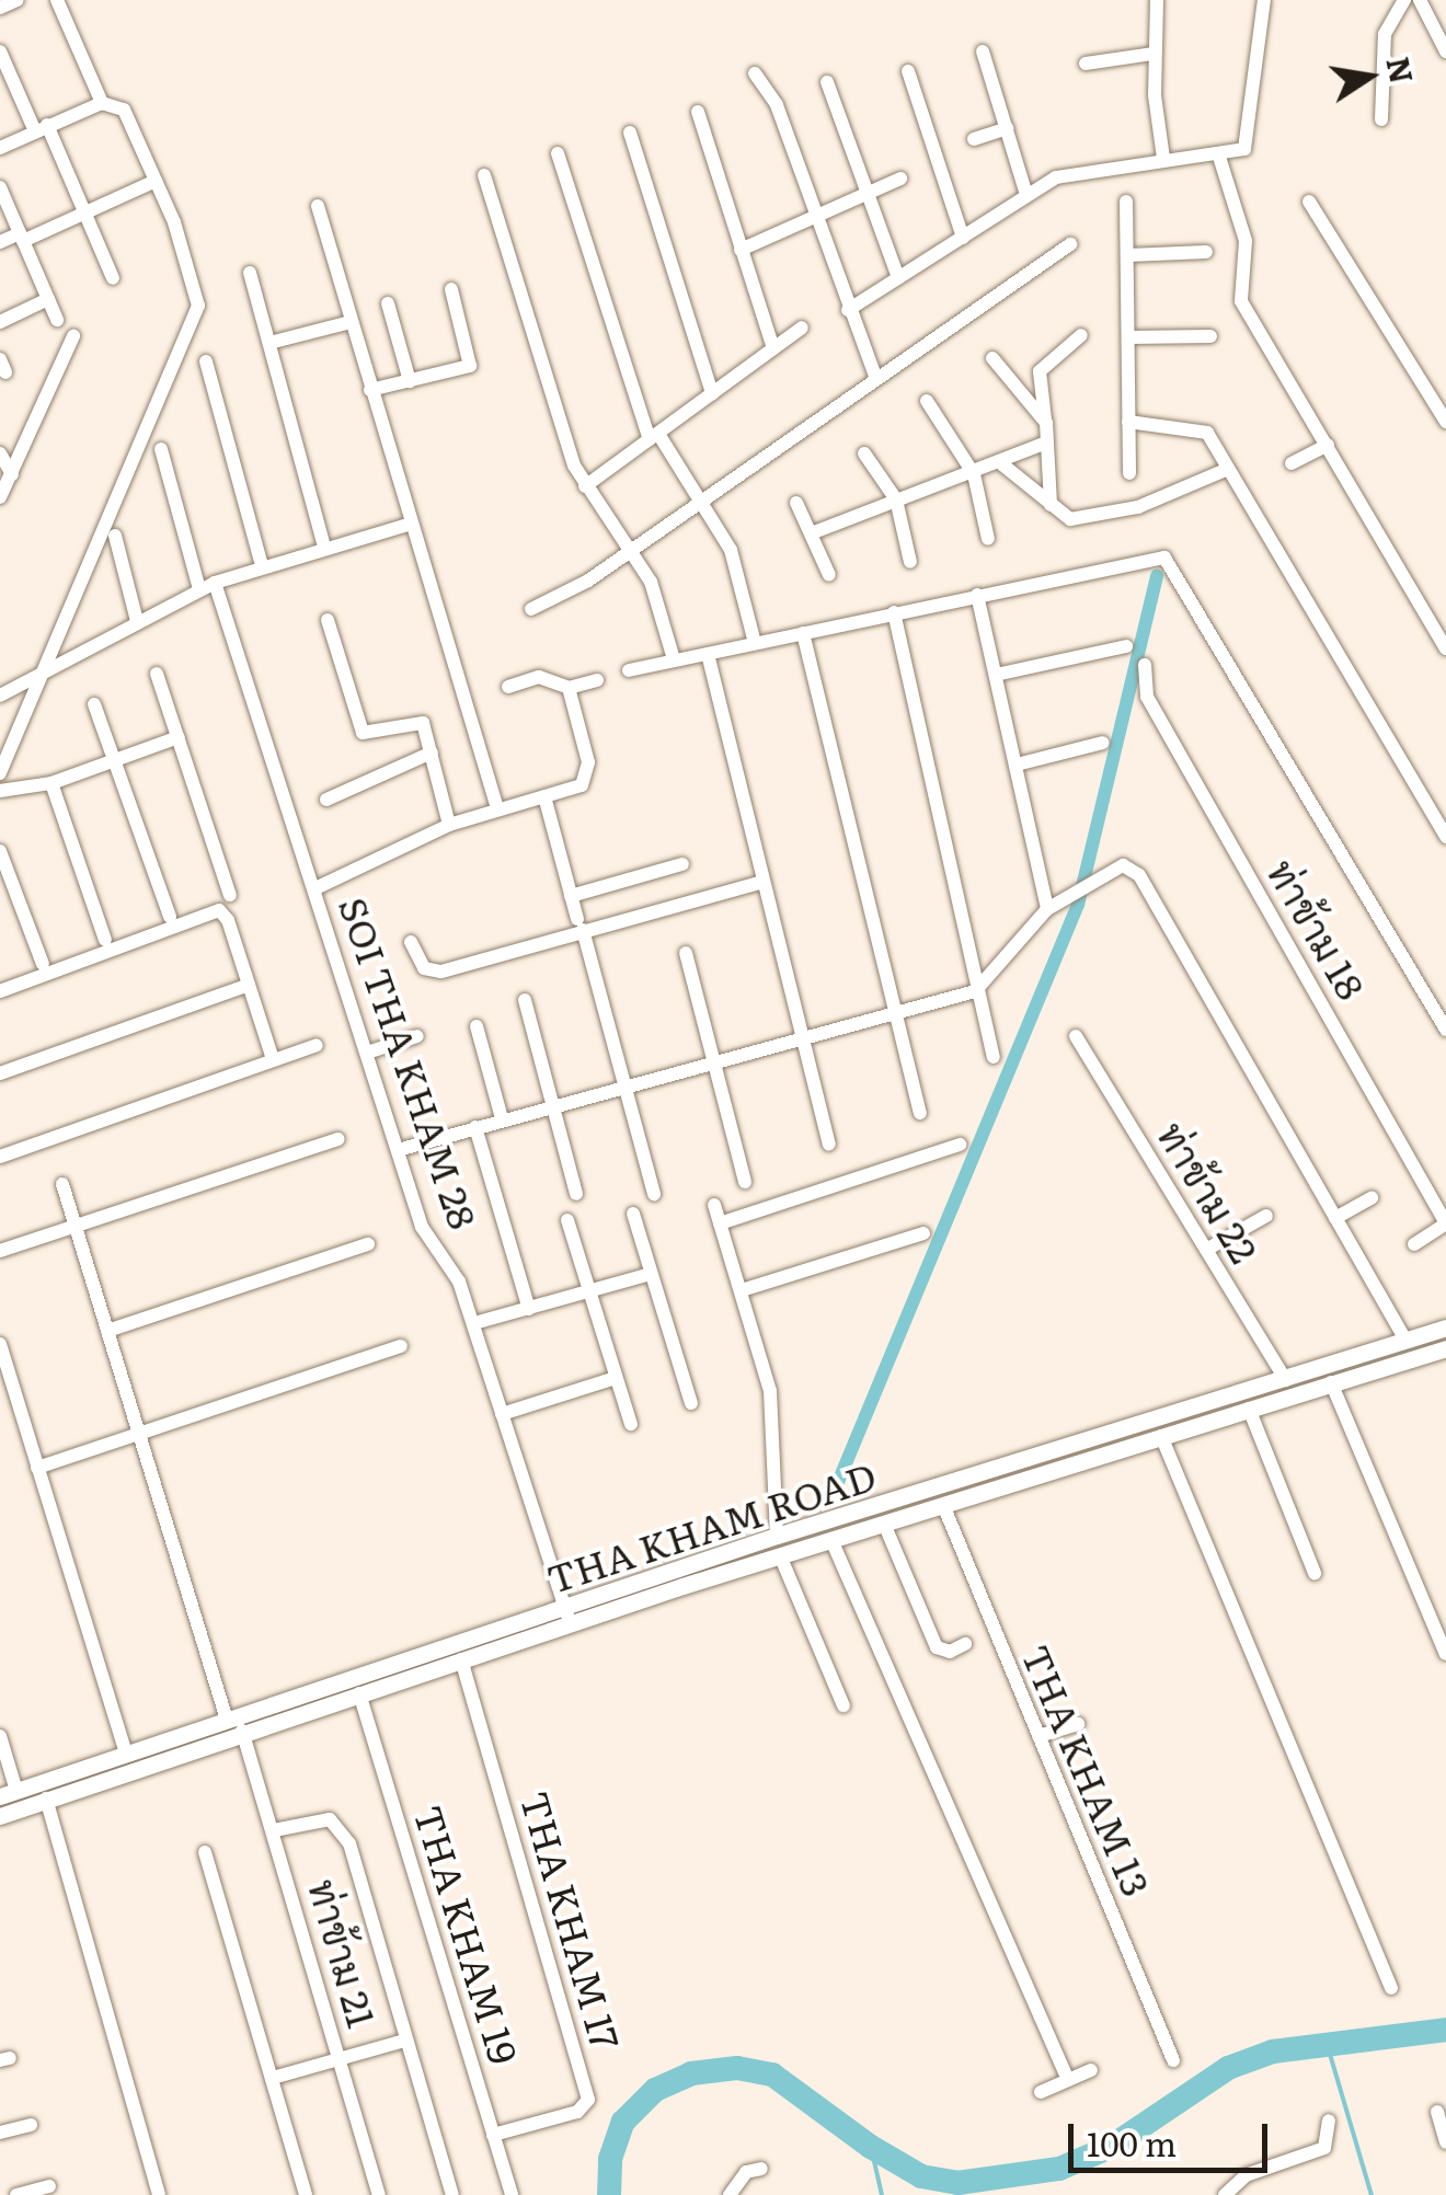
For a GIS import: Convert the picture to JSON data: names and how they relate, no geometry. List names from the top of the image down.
{
  "streets": {
    "street": [
      "ท่าข้าม 18",
      "SOI THA KHAM 28",
      "ท่าข้าม 22",
      "THA KHAM ROAD",
      "THA KHAM 13",
      "THA KHAM 17",
      "THA KHAM 19",
      "ท่าข้าม 21"
    ]
  },
  "crossings": [
    ["SOI THA KHAM 28", "THA KHAM ROAD"],
    ["ท่าข้าม 22", "THA KHAM ROAD"],
    ["THA KHAM ROAD", "THA KHAM 13"],
    ["THA KHAM ROAD", "THA KHAM 17"],
    ["THA KHAM ROAD", "THA KHAM 19"],
    ["THA KHAM ROAD", "ท่าข้าม 21"],
    ["THA KHAM 17", "THA KHAM 19"]
  ],
  "scale_bar": "100 m",
  "north": "right"
}
